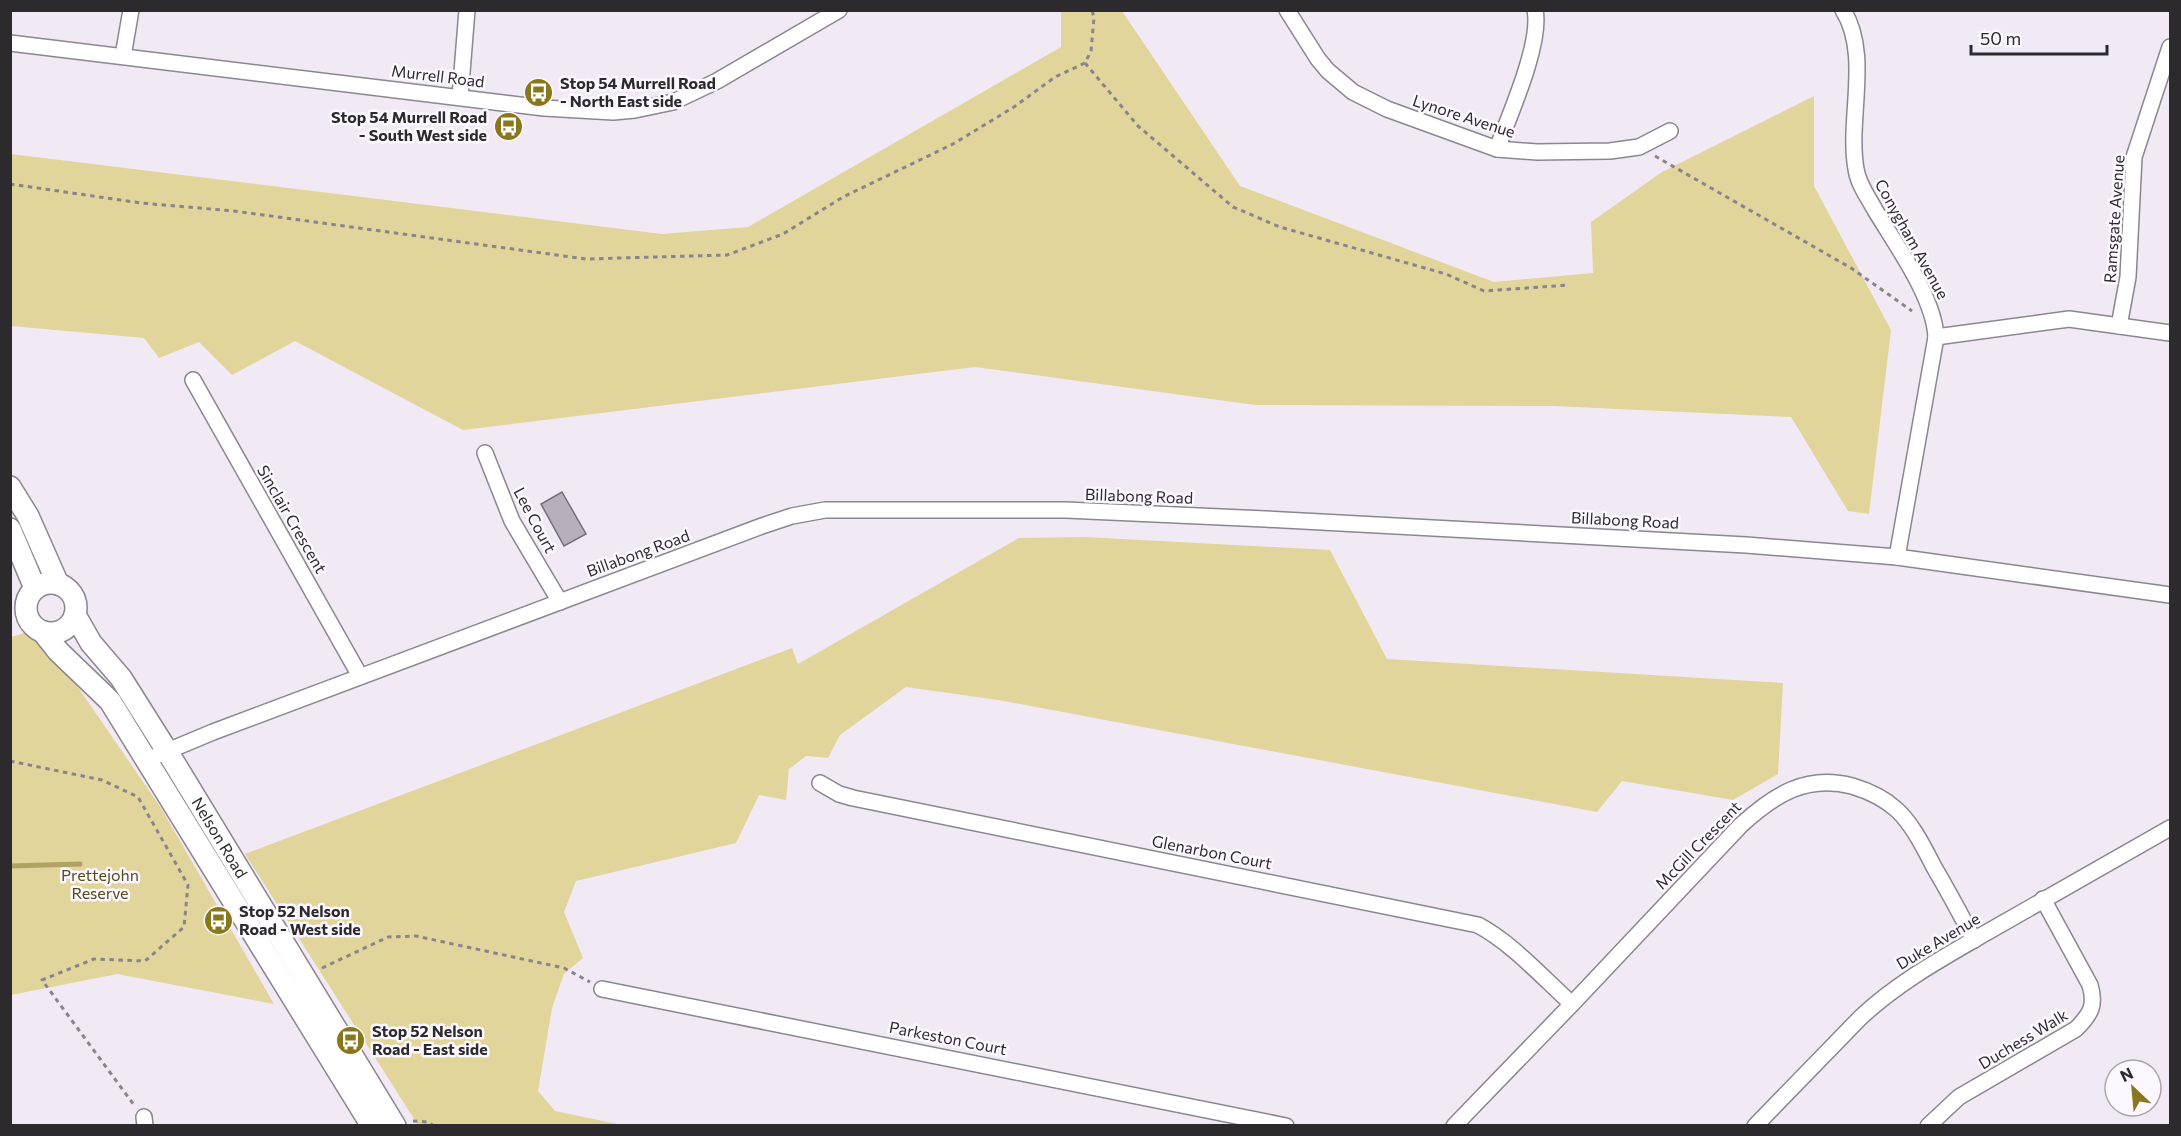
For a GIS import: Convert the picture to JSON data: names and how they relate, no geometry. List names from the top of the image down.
{
  "streets": {
    "main road": ["Nelson Road"],
    "street": [
      "Murrell Road",
      "Lynore Avenue",
      "Ramsgate Avenue",
      "Conygham Avenue",
      "Billabong Road",
      "Sinclair Crescent",
      "Lee Court",
      "McGill Crescent",
      "Glenarbon Court",
      "Duke Avenue",
      "Parkeston Court",
      "Duchess Walk"
    ]
  },
  "crossings": [
    ["Conygham Avenue", "Billabong Road"],
    ["Billabong Road", "Sinclair Crescent"],
    ["Billabong Road", "Lee Court"],
    ["Billabong Road", "Nelson Road"],
    ["McGill Crescent", "Glenarbon Court"],
    ["McGill Crescent", "Duke Avenue"],
    ["Duke Avenue", "Duchess Walk"]
  ],
  "parks": ["Prettejohn Reserve"],
  "places": {
    "bus stop": [
      "Stop 54 Murrell Road - North East side",
      "Stop 54 Murrell Road - South West side",
      "Stop 52 Nelson Road - West side",
      "Stop 52 Nelson Road - East side"
    ]
  },
  "scale_bar": "50 m",
  "north": "top left"
}
